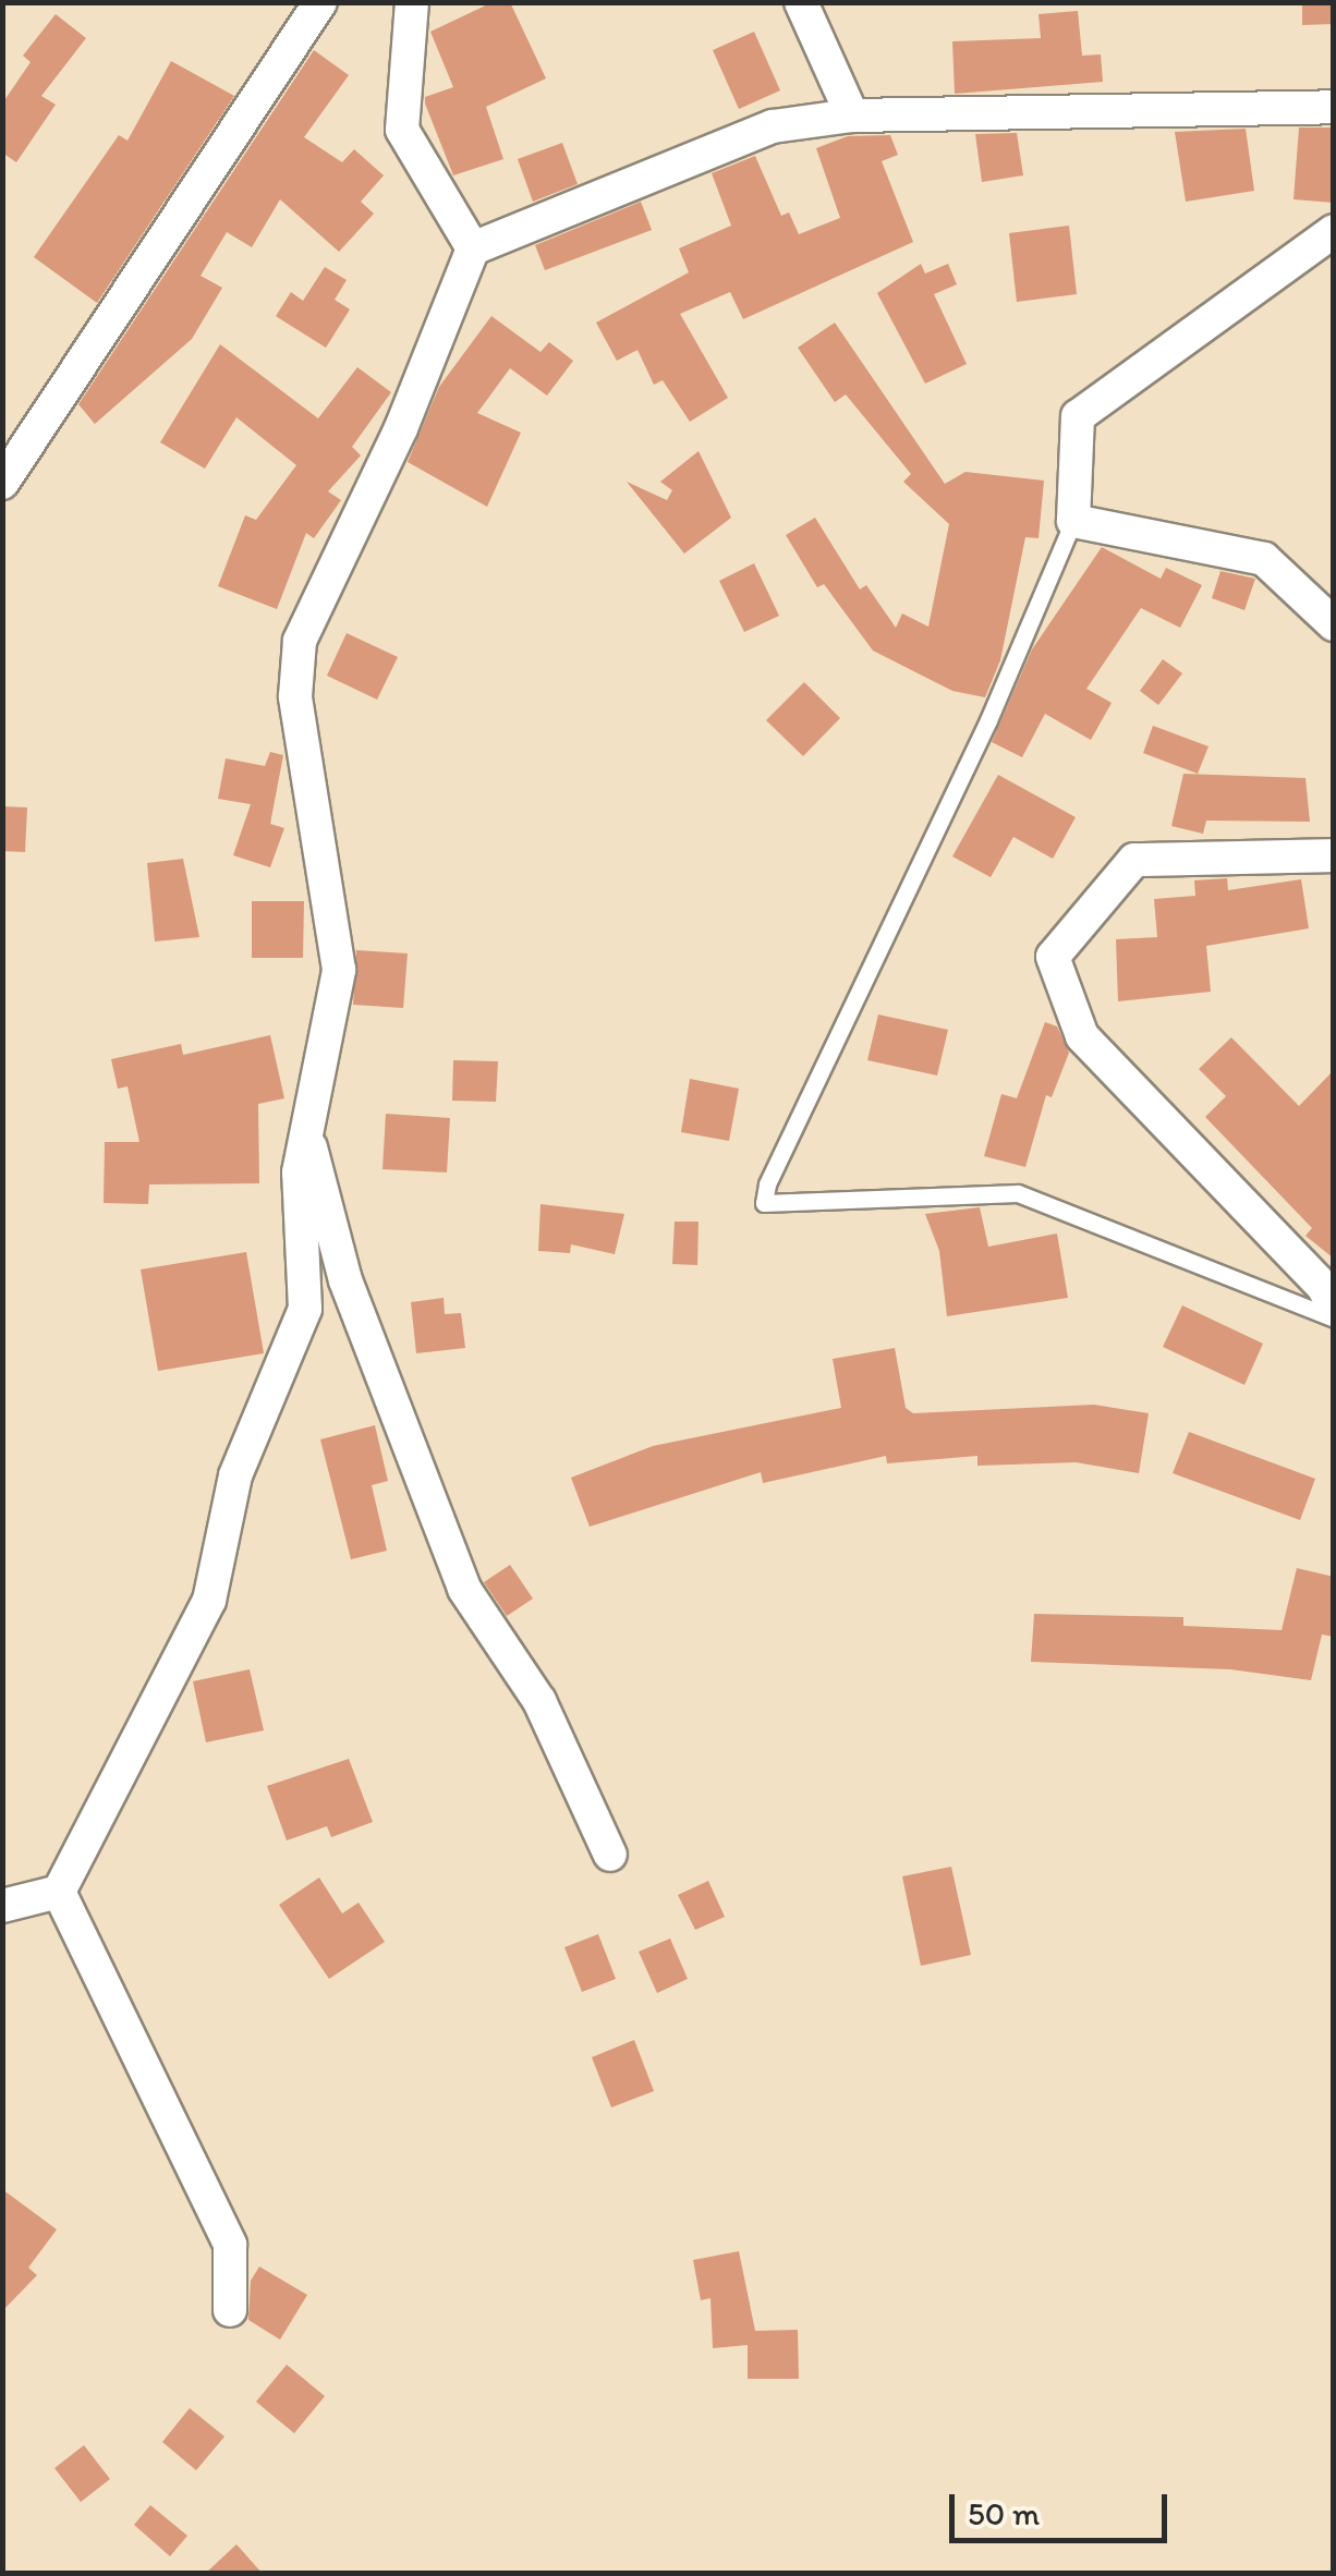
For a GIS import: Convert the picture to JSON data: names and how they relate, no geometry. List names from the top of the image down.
{
  "scale_bar": "50 m"
}
